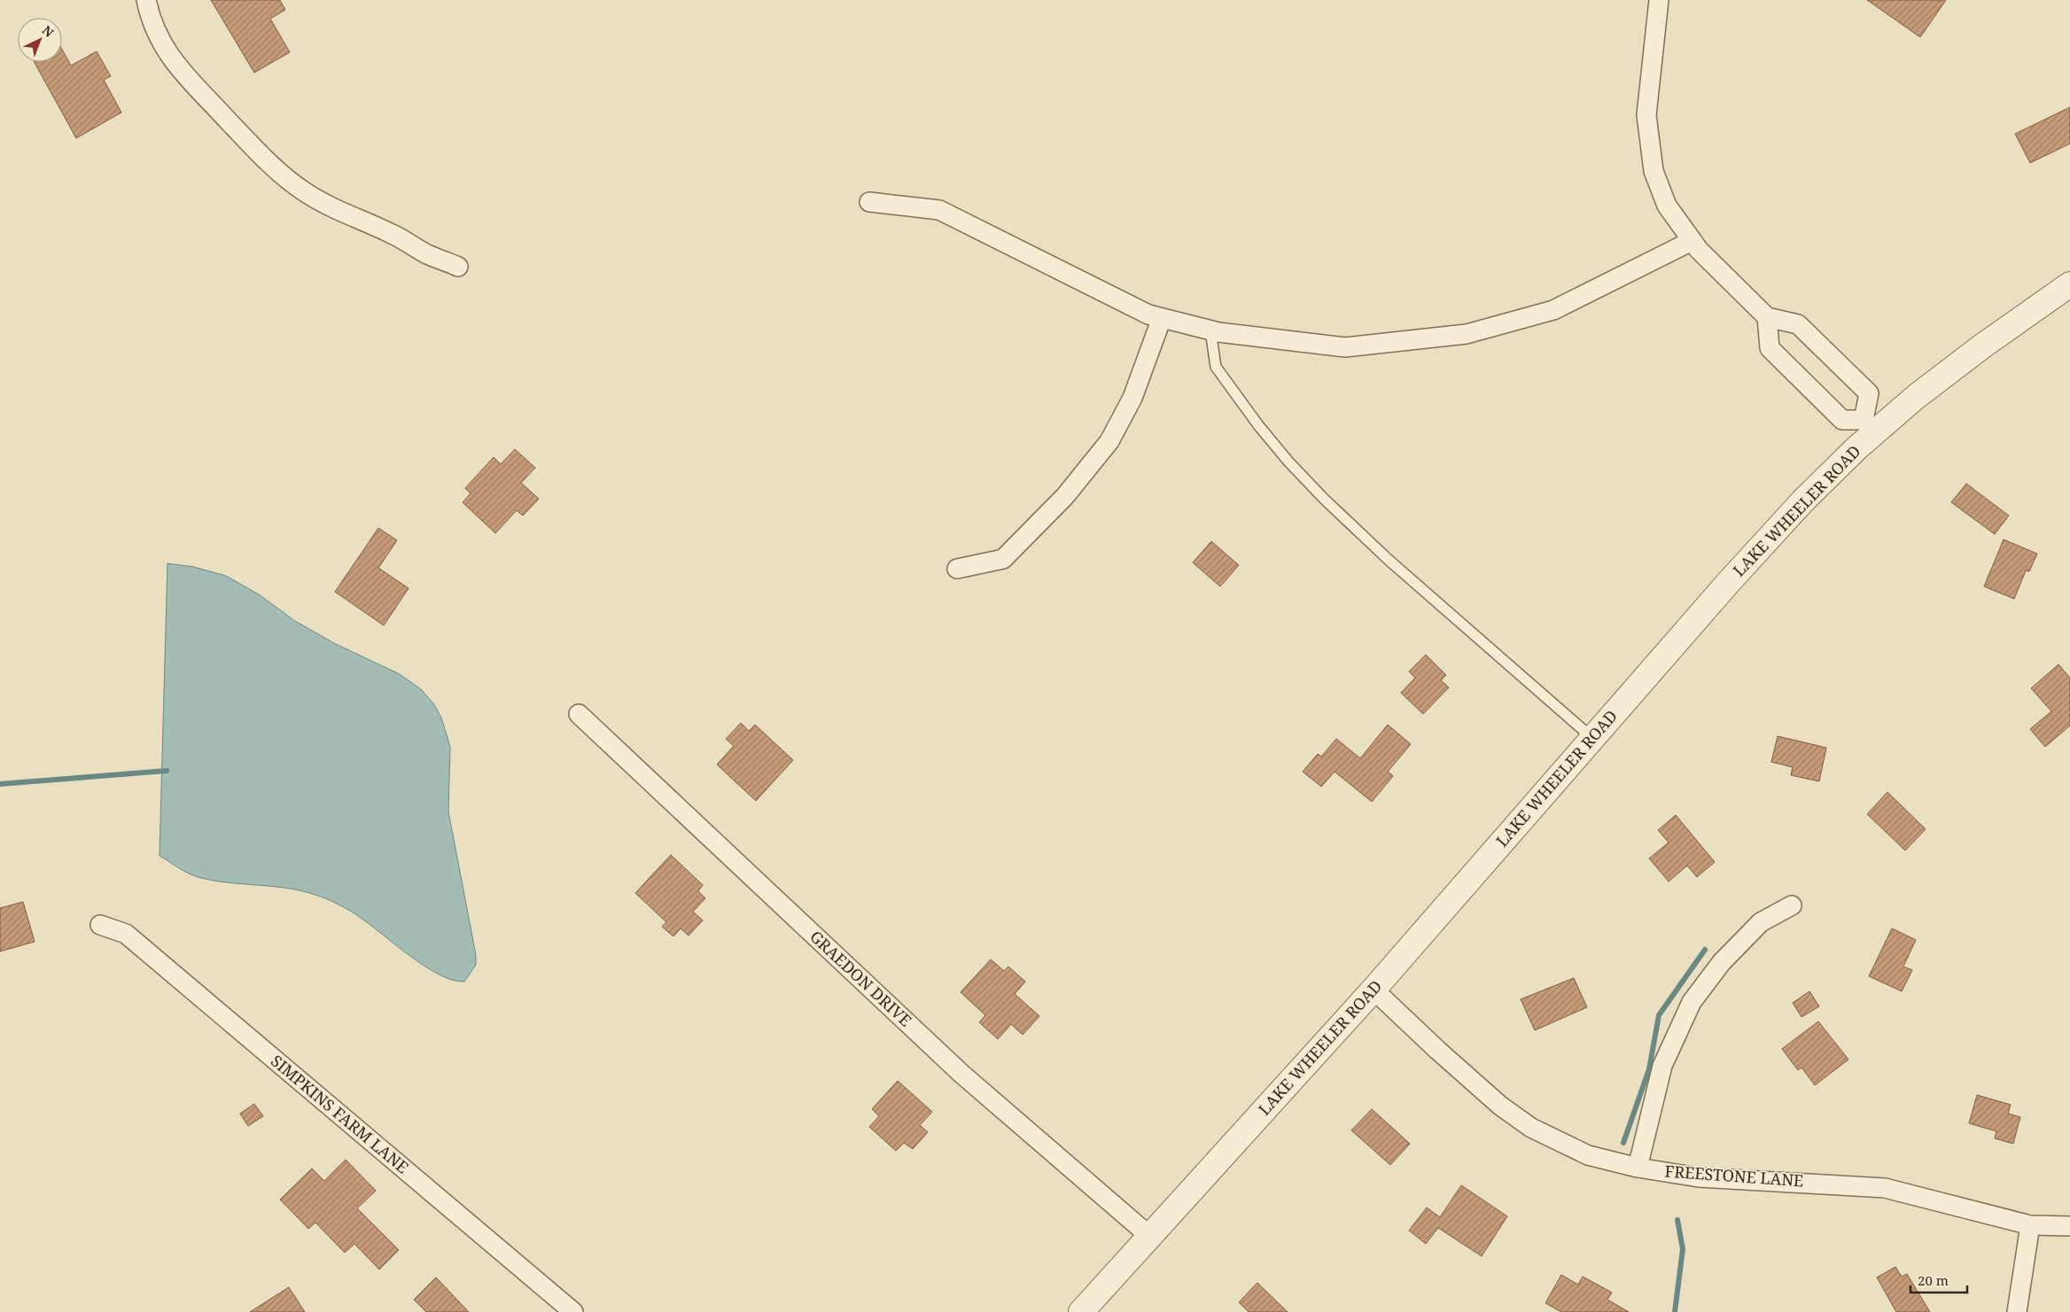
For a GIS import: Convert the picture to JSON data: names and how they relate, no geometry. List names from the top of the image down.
{
  "streets": {
    "street": [
      "LAKE WHEELER ROAD",
      "GRAEDON DRIVE",
      "SIMPKINS FARM LANE",
      "FREESTONE LANE"
    ]
  },
  "crossings": [
    ["LAKE WHEELER ROAD", "GRAEDON DRIVE"],
    ["LAKE WHEELER ROAD", "FREESTONE LANE"]
  ],
  "scale_bar": "20 m",
  "north": "top right"
}
